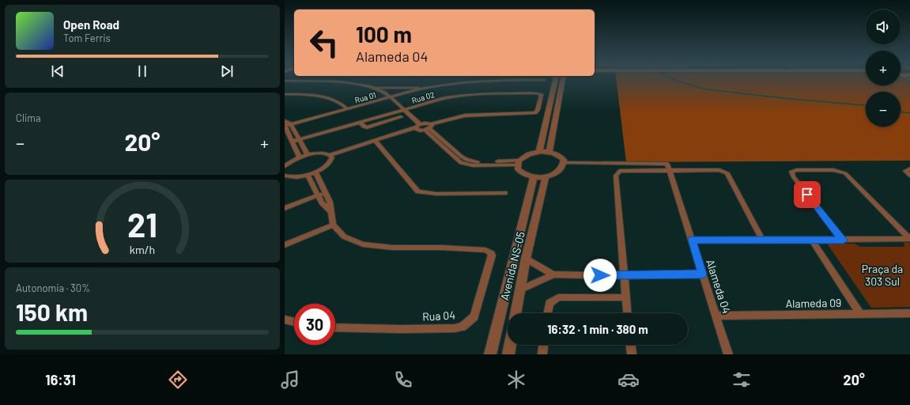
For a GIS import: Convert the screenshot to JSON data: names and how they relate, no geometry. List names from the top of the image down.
{
  "streets": {
    "street": [
      "Rua 01",
      "Rua 02",
      "Avenida NS-05",
      "Alameda 04",
      "Alameda 09",
      "Rua 04"
    ]
  },
  "crossings": [
    ["Alameda 04", "Alameda 09"]
  ],
  "parks": ["Praça da 303 Sul"],
  "page": {
    "map_buttons": ["+", "−"],
    "turn": ["100 m", "Alameda 04"],
    "song": ["Open Road", "Tom Ferris"],
    "tile": [
      "Clima",
      ["Autonomia · 30%", "150 km"]
    ],
    "heat": ["−", "20°", "+"],
    "limit": "30",
    "trip": "16:32 · 1 min · 380 m",
    "tabs": ["16:31", "20°"],
    "gauge": ["21", "km/h"]
  }
}
